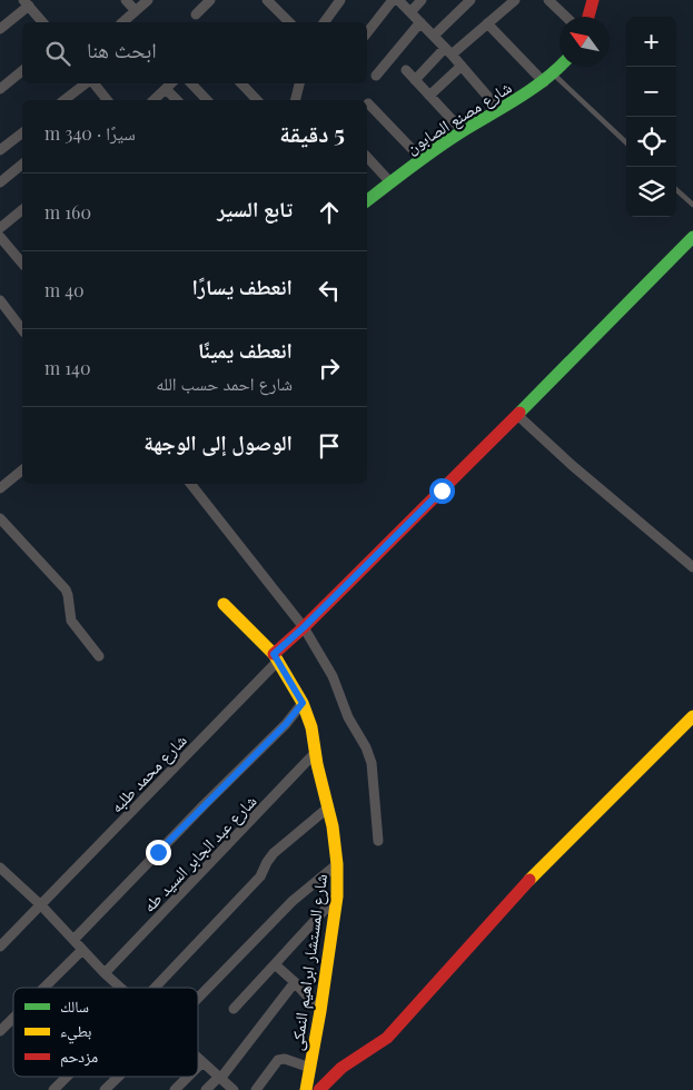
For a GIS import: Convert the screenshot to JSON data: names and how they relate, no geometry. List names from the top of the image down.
{
  "streets": {
    "street": [
      "شارع مصنع الصابون",
      "شارع محمد طلبه",
      "شارع عبد الجابر السيد طه",
      "شارع المستشار ابراهيم النمكى"
    ]
  },
  "crossings": [
    ["شارع محمد طلبه", "شارع المستشار ابراهيم النمكى"],
    ["شارع عبد الجابر السيد طه", "شارع المستشار ابراهيم النمكى"]
  ],
  "legend": ["سالك", "بطيء", "مزدحم"],
  "north": "top left",
  "page": {
    "map_buttons": ["+", "−"],
    "search": "ابحث هنا",
    "heading": ["5 دقيقة", "سيرًا · 340 m"],
    "list": [
      ["تابع السير", "160 m"],
      ["انعطف يسارًا", "40 m"],
      ["انعطف يمينًا", "شارع احمد حسب الله", "140 m"],
      "الوصول إلى الوجهة"
    ]
  }
}
